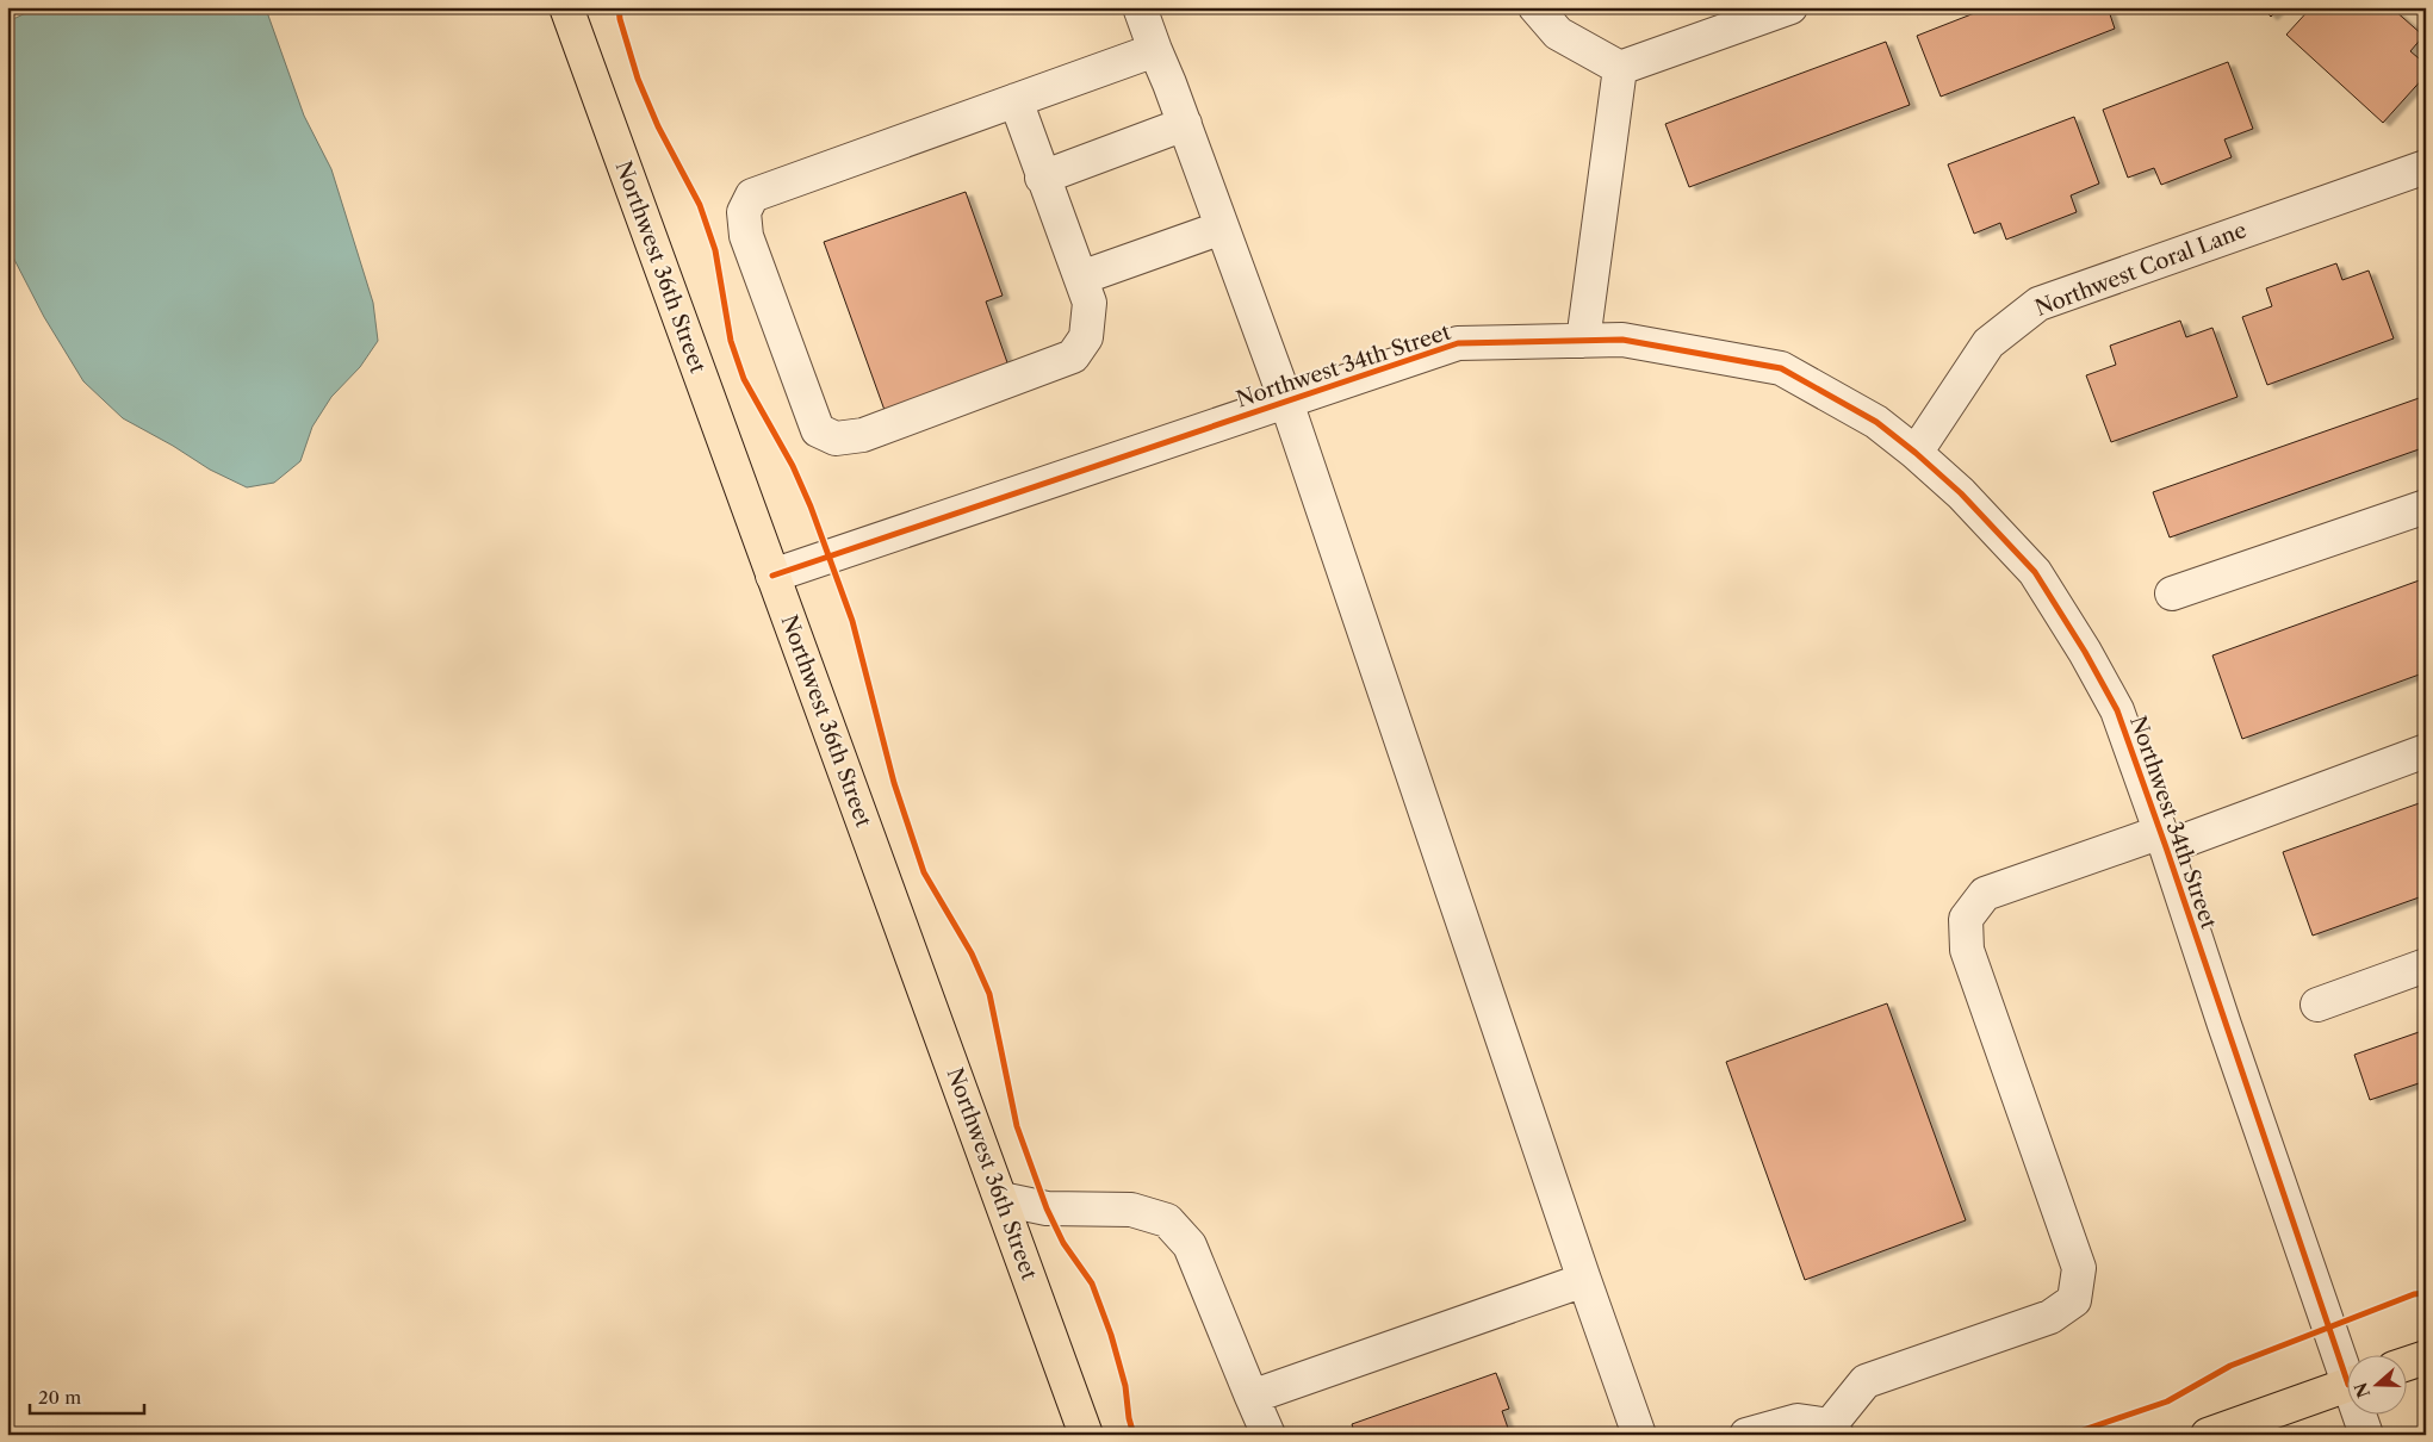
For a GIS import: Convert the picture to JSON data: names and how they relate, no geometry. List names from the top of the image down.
{
  "streets": {
    "main road": ["Northwest 36th Street"],
    "street": ["Northwest Coral Lane", "Northwest 34th Street"]
  },
  "crossings": [
    ["Northwest 36th Street", "Northwest 34th Street"],
    ["Northwest Coral Lane", "Northwest 34th Street"]
  ],
  "scale_bar": "20 m",
  "north": "left"
}
